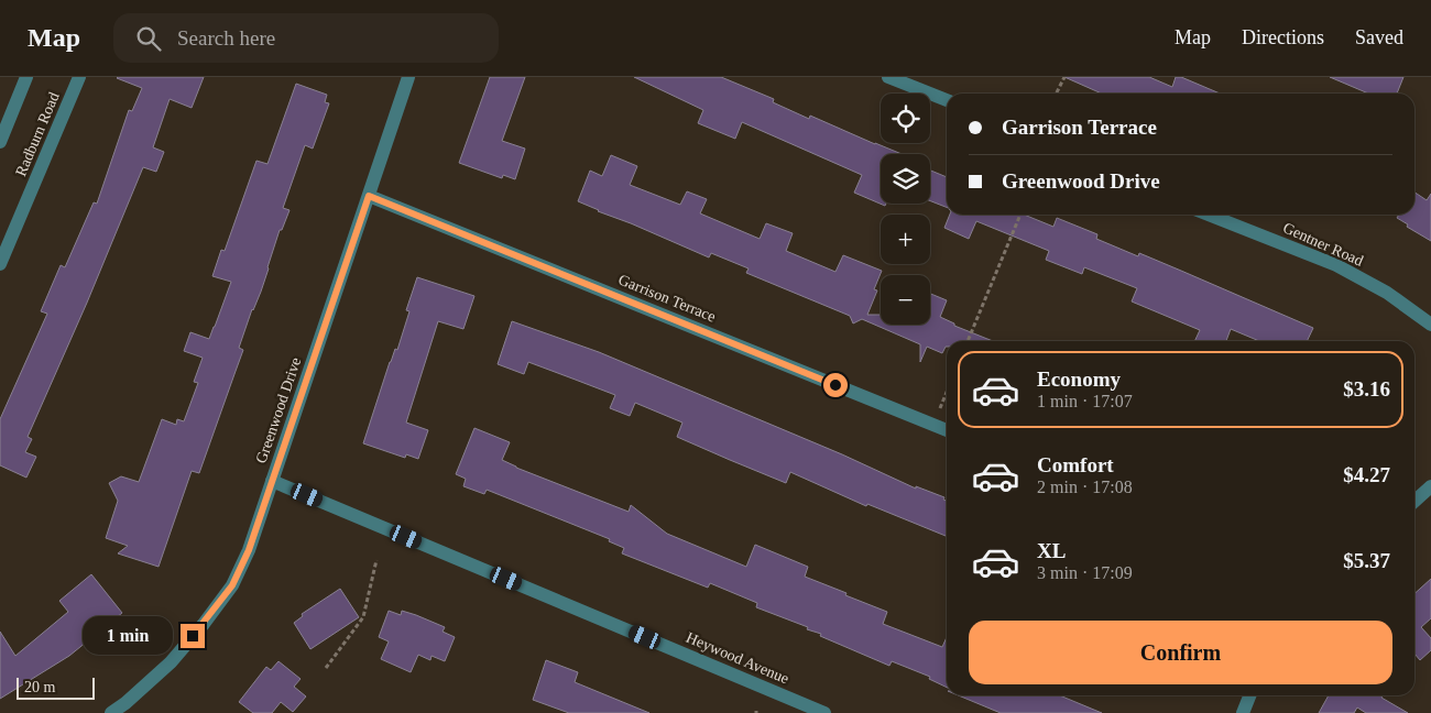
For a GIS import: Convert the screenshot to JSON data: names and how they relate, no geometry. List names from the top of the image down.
{
  "streets": {
    "street": [
      "Radburn Road",
      "Gentner Road",
      "Garrison Terrace",
      "Greenwood Drive",
      "Heywood Avenue"
    ]
  },
  "crossings": [
    ["Garrison Terrace", "Greenwood Drive"],
    ["Greenwood Drive", "Heywood Avenue"]
  ],
  "scale_bar": "20 m",
  "page": {
    "header": "Map",
    "search": "Search here",
    "nav": ["Map", "Directions", "Saved"],
    "map_buttons": ["+", "−"],
    "banner": ["Garrison Terrace", "Greenwood Drive"],
    "list": [
      {
        "name": "Economy",
        "note": "1 min · 17:07",
        "value": "$3.16"
      },
      {
        "name": "Comfort",
        "note": "2 min · 17:08",
        "value": "$4.27"
      },
      {
        "name": "XL",
        "note": "3 min · 17:09",
        "value": "$5.37"
      }
    ],
    "buttons": "Confirm",
    "bubble": "1 min",
    "scale": "20 m"
  }
}
